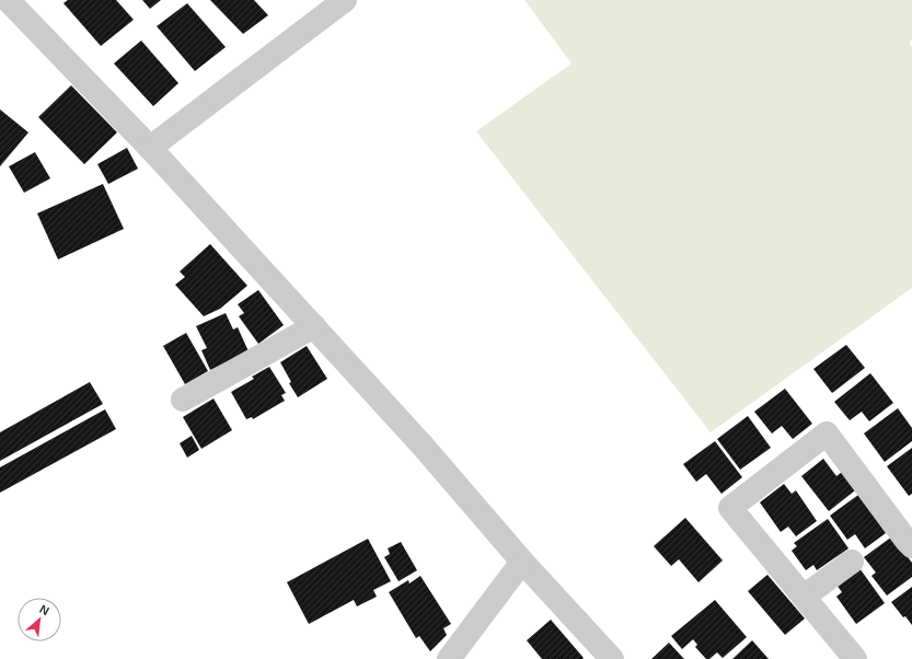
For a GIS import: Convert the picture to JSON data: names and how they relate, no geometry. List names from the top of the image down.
{
  "north": "top right"
}
